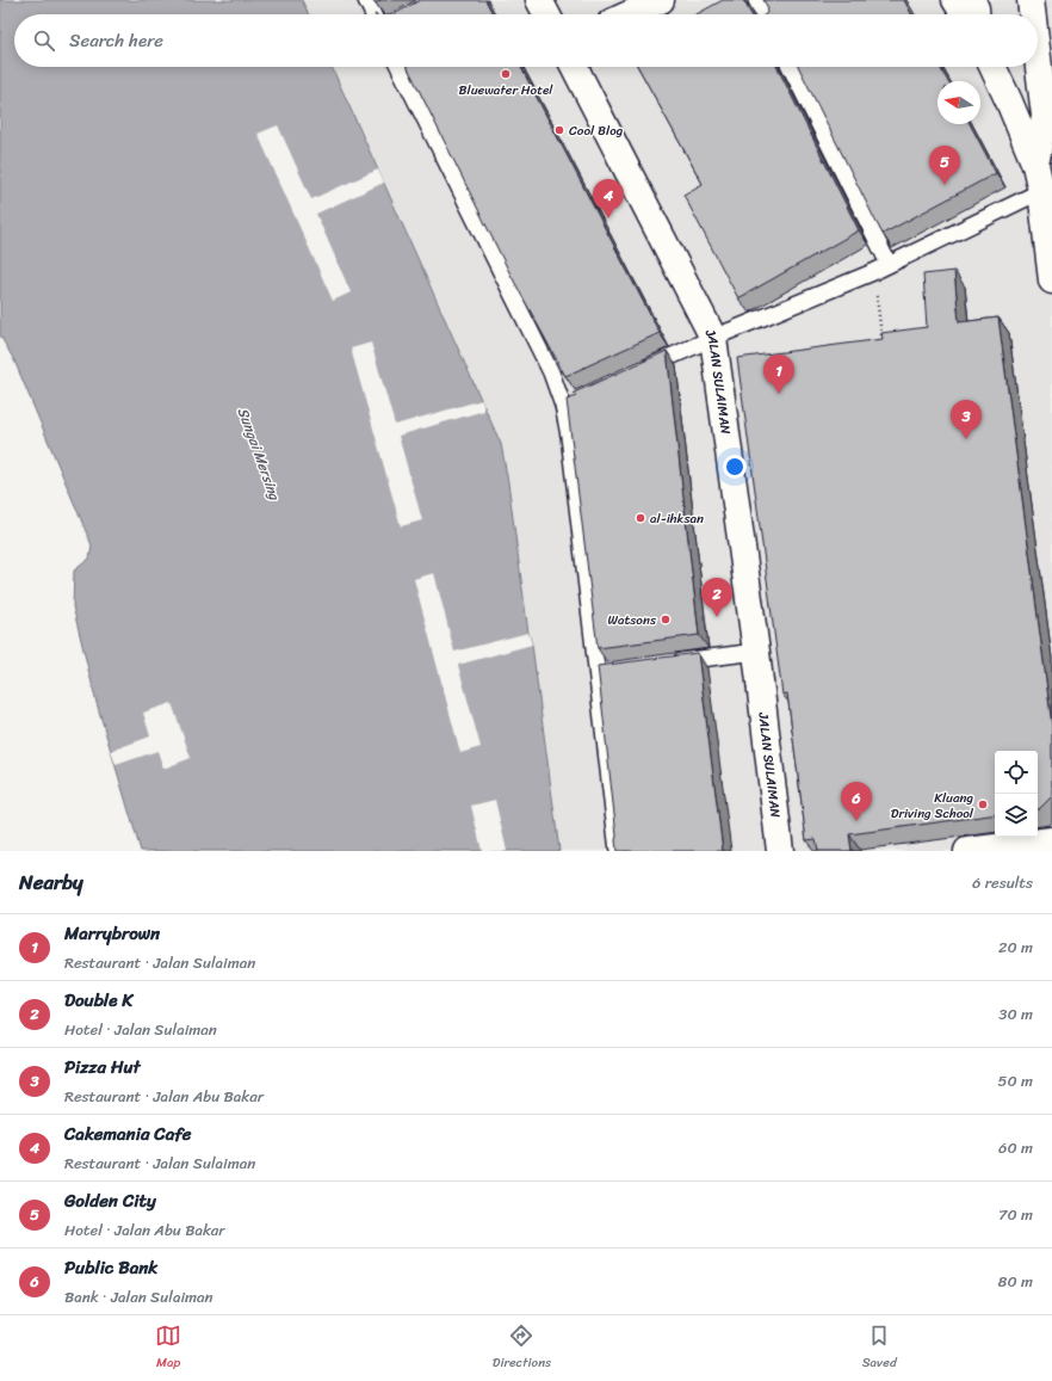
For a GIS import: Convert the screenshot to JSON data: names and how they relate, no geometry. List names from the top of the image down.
{
  "streets": {
    "street": ["JALAN SULAIMAN"]
  },
  "water": ["Sungai Mersing"],
  "places": [
    "Bluewater Hotel",
    "Cool Blog",
    "al-ihksan",
    "Watsons",
    "Kluang Driving School"
  ],
  "north": "left",
  "page": {
    "search": "Search here",
    "pins": [
      "5",
      "4",
      "1",
      "3",
      "2",
      "6"
    ],
    "heading": ["Nearby", "6 results"],
    "list": [
      {
        "mark": "1",
        "name": "Marrybrown",
        "note": "Restaurant · Jalan Sulaiman",
        "value": "20 m"
      },
      {
        "mark": "2",
        "name": "Double K",
        "note": "Hotel · Jalan Sulaiman",
        "value": "30 m"
      },
      {
        "mark": "3",
        "name": "Pizza Hut",
        "note": "Restaurant · Jalan Abu Bakar",
        "value": "50 m"
      },
      {
        "mark": "4",
        "name": "Cakemania Cafe",
        "note": "Restaurant · Jalan Sulaiman",
        "value": "60 m"
      },
      {
        "mark": "5",
        "name": "Golden City",
        "note": "Hotel · Jalan Abu Bakar",
        "value": "70 m"
      },
      {
        "mark": "6",
        "name": "Public Bank",
        "note": "Bank · Jalan Sulaiman",
        "value": "80 m"
      }
    ],
    "nav": ["Map", "Directions", "Saved"]
  }
}
